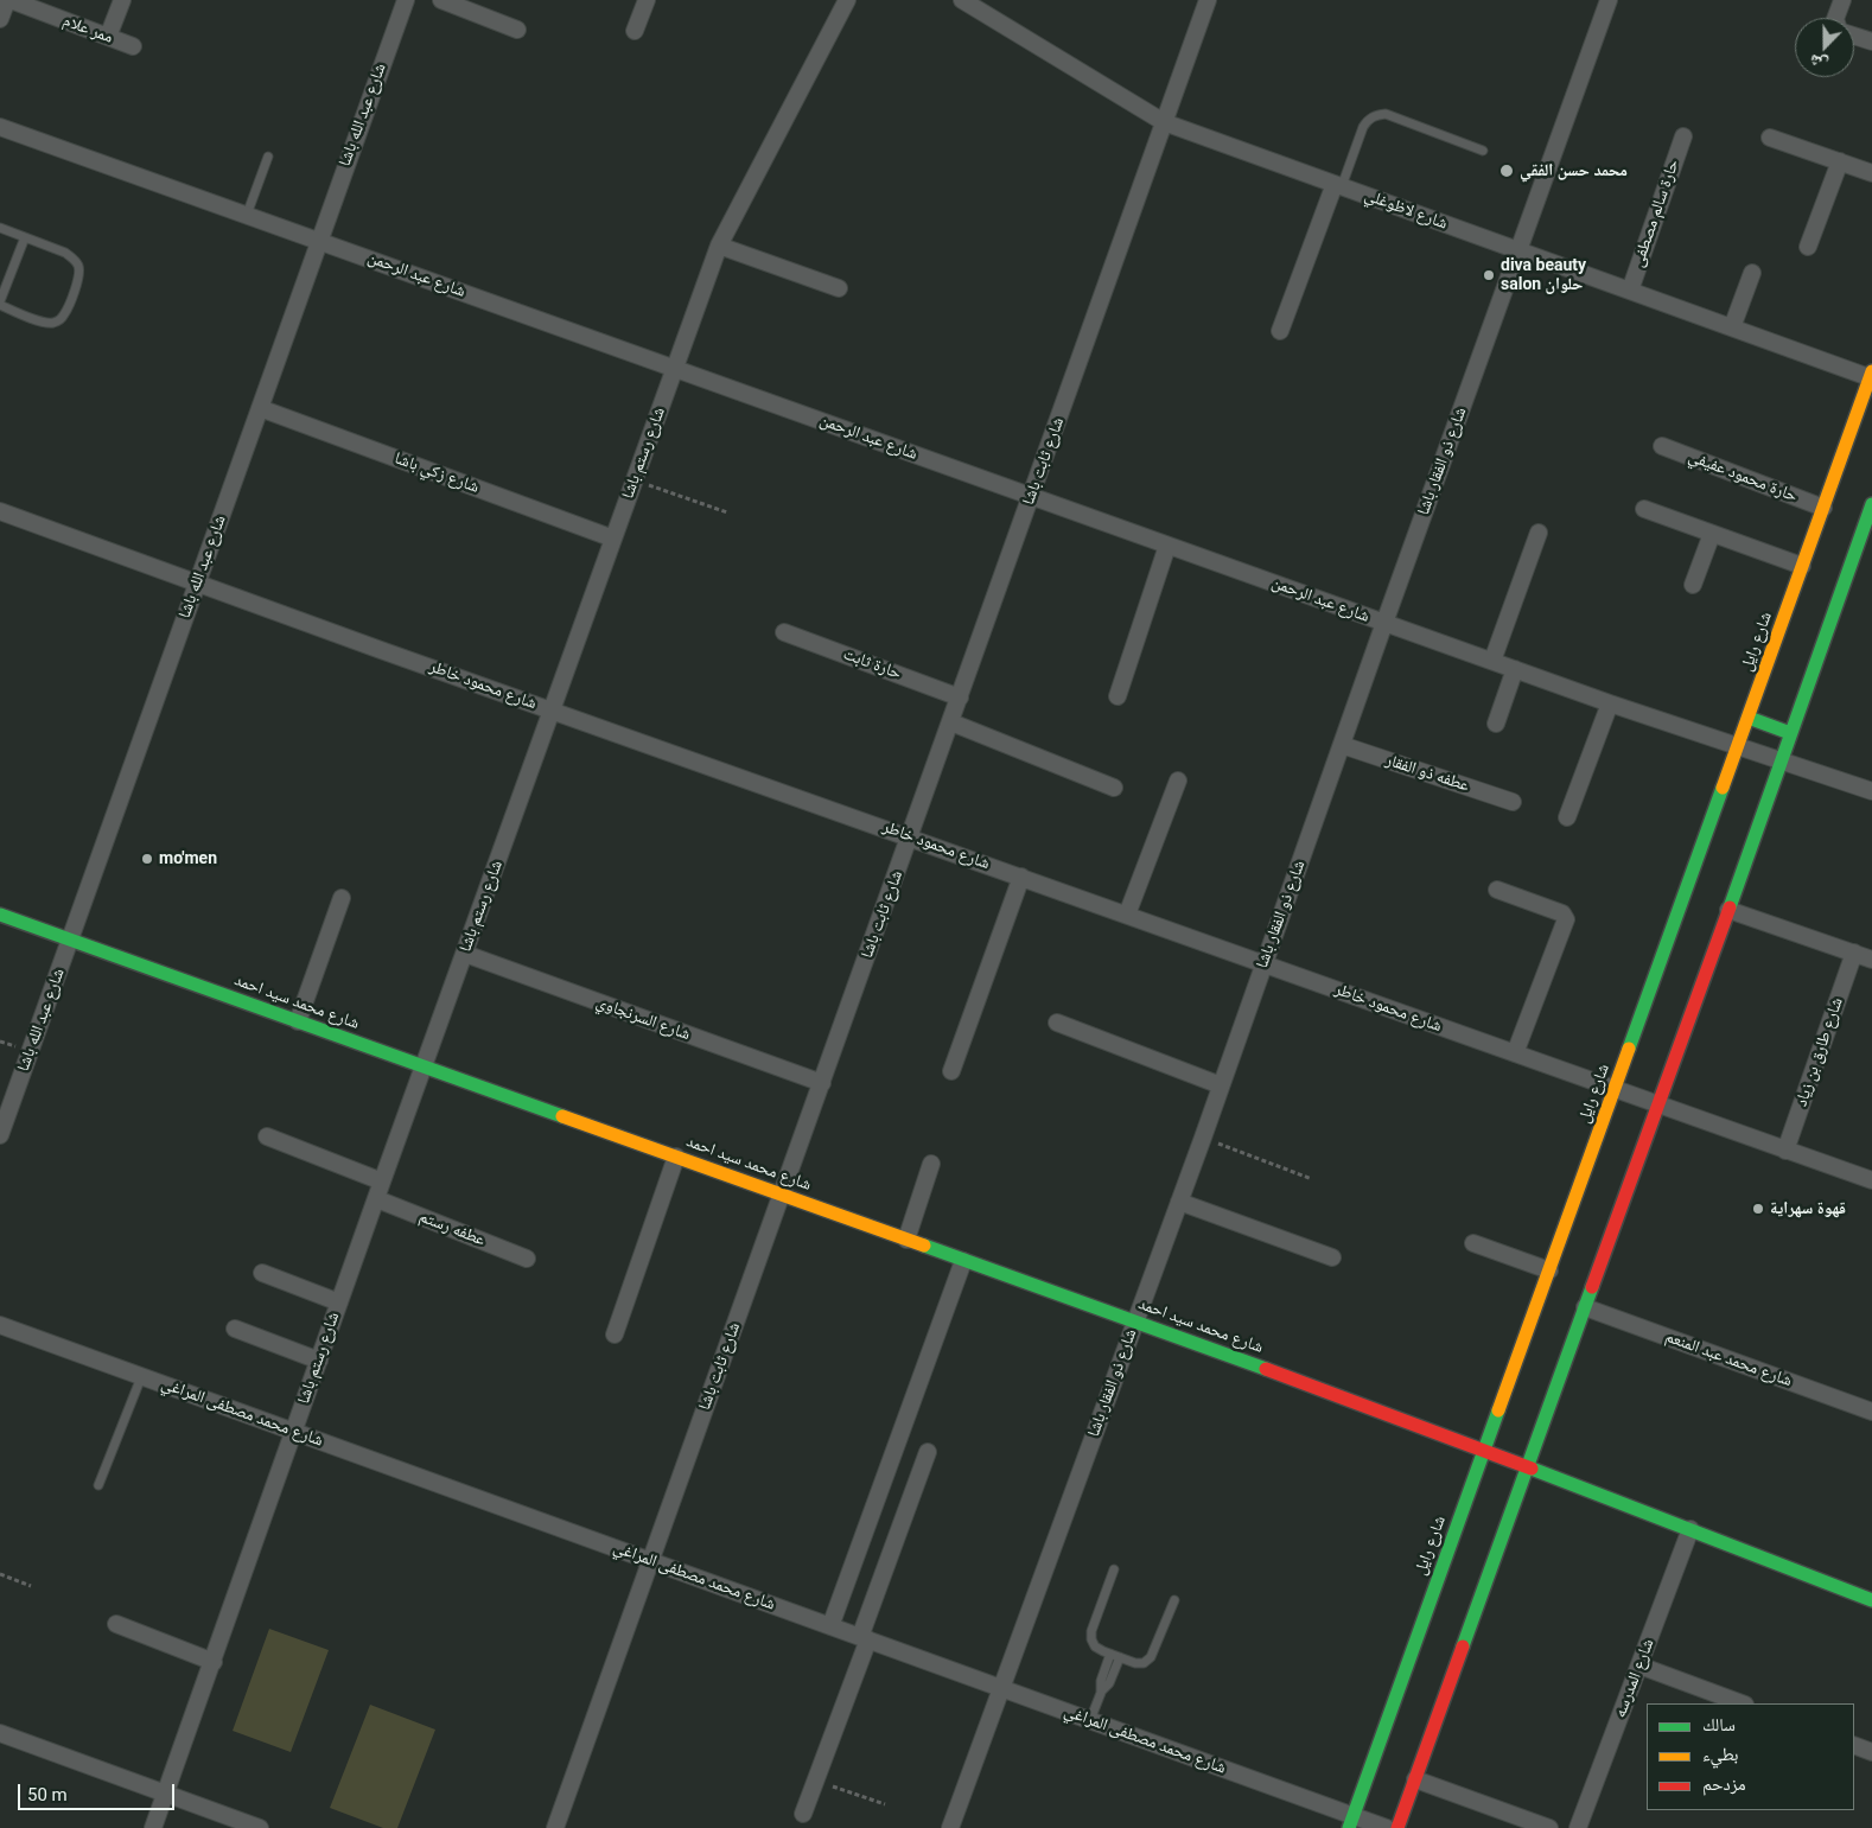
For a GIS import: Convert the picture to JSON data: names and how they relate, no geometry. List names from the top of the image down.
{
  "streets": {
    "street": [
      "ممر علام",
      "شارع عبد الله باشا",
      "شارع لاظوغلي",
      "حارة سالم مصطفى",
      "شارع عبد الرحمن",
      "شارع رستم باشا",
      "شارع ثابت باشا",
      "شارع ذو الفقار باشا",
      "شارع زكي باشا",
      "حارة محمود عفيفي",
      "شارع رايل",
      "حارة ثابت",
      "شارع محمود خاطر",
      "عطفه ذو الفقار",
      "شارع محمد سيد احمد",
      "شارع السرنجاوي",
      "شارع طارق بن زياد",
      "عطفه رستم",
      "شارع محمد عبد المنعم",
      "شارع محمد مصطفى المراغي",
      "شارع المدرسه"
    ]
  },
  "crossings": [
    ["شارع عبد الله باشا", "شارع عبد الرحمن"],
    ["شارع عبد الله باشا", "شارع زكي باشا"],
    ["شارع عبد الله باشا", "شارع محمود خاطر"],
    ["شارع عبد الله باشا", "شارع محمد سيد احمد"],
    ["شارع لاظوغلي", "حارة سالم مصطفى"],
    ["شارع لاظوغلي", "شارع ثابت باشا"],
    ["شارع لاظوغلي", "شارع ذو الفقار باشا"],
    ["شارع لاظوغلي", "شارع رايل"],
    ["شارع عبد الرحمن", "شارع رستم باشا"],
    ["شارع عبد الرحمن", "شارع ثابت باشا"],
    ["شارع عبد الرحمن", "شارع ذو الفقار باشا"],
    ["شارع عبد الرحمن", "شارع رايل"],
    ["شارع رستم باشا", "شارع زكي باشا"],
    ["شارع رستم باشا", "شارع محمود خاطر"],
    ["شارع رستم باشا", "شارع محمد سيد احمد"],
    ["شارع رستم باشا", "شارع السرنجاوي"],
    ["شارع رستم باشا", "عطفه رستم"],
    ["شارع رستم باشا", "شارع محمد مصطفى المراغي"],
    ["شارع ثابت باشا", "حارة ثابت"],
    ["شارع ثابت باشا", "شارع محمود خاطر"],
    ["شارع ثابت باشا", "شارع محمد سيد احمد"],
    ["شارع ثابت باشا", "شارع السرنجاوي"],
    ["شارع ثابت باشا", "شارع محمد مصطفى المراغي"],
    ["شارع ذو الفقار باشا", "شارع محمود خاطر"],
    ["شارع ذو الفقار باشا", "عطفه ذو الفقار"],
    ["شارع ذو الفقار باشا", "شارع محمد سيد احمد"],
    ["شارع ذو الفقار باشا", "شارع محمد مصطفى المراغي"],
    ["حارة محمود عفيفي", "شارع رايل"],
    ["شارع رايل", "شارع محمود خاطر"],
    ["شارع رايل", "شارع محمد سيد احمد"],
    ["شارع رايل", "شارع محمد مصطفى المراغي"],
    ["شارع محمود خاطر", "شارع طارق بن زياد"],
    ["شارع محمد سيد احمد", "شارع المدرسه"]
  ],
  "places": [
    "محمد حسن الفقي",
    "diva beauty salon حلوان",
    "mo'men",
    "قهوة سهراية"
  ],
  "legend": ["سالك", "بطيء", "مزدحم"],
  "scale_bar": "50 m",
  "north": "bottom"
}
